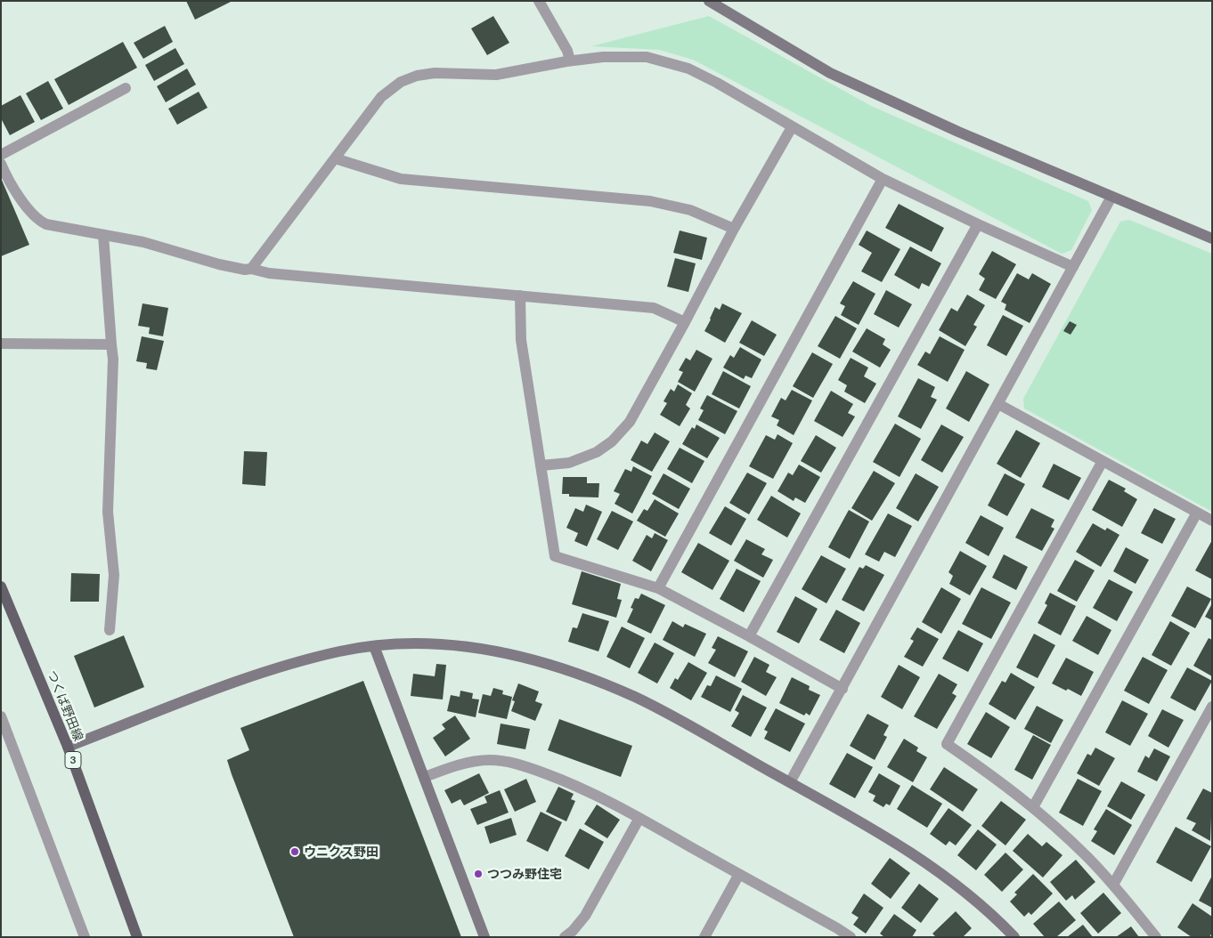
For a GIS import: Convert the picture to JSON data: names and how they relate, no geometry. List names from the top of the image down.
{
  "streets": {
    "main road": ["つくば野田線", "3"]
  },
  "places": ["ウニクス野田", "つつみ野住宅"]
}
